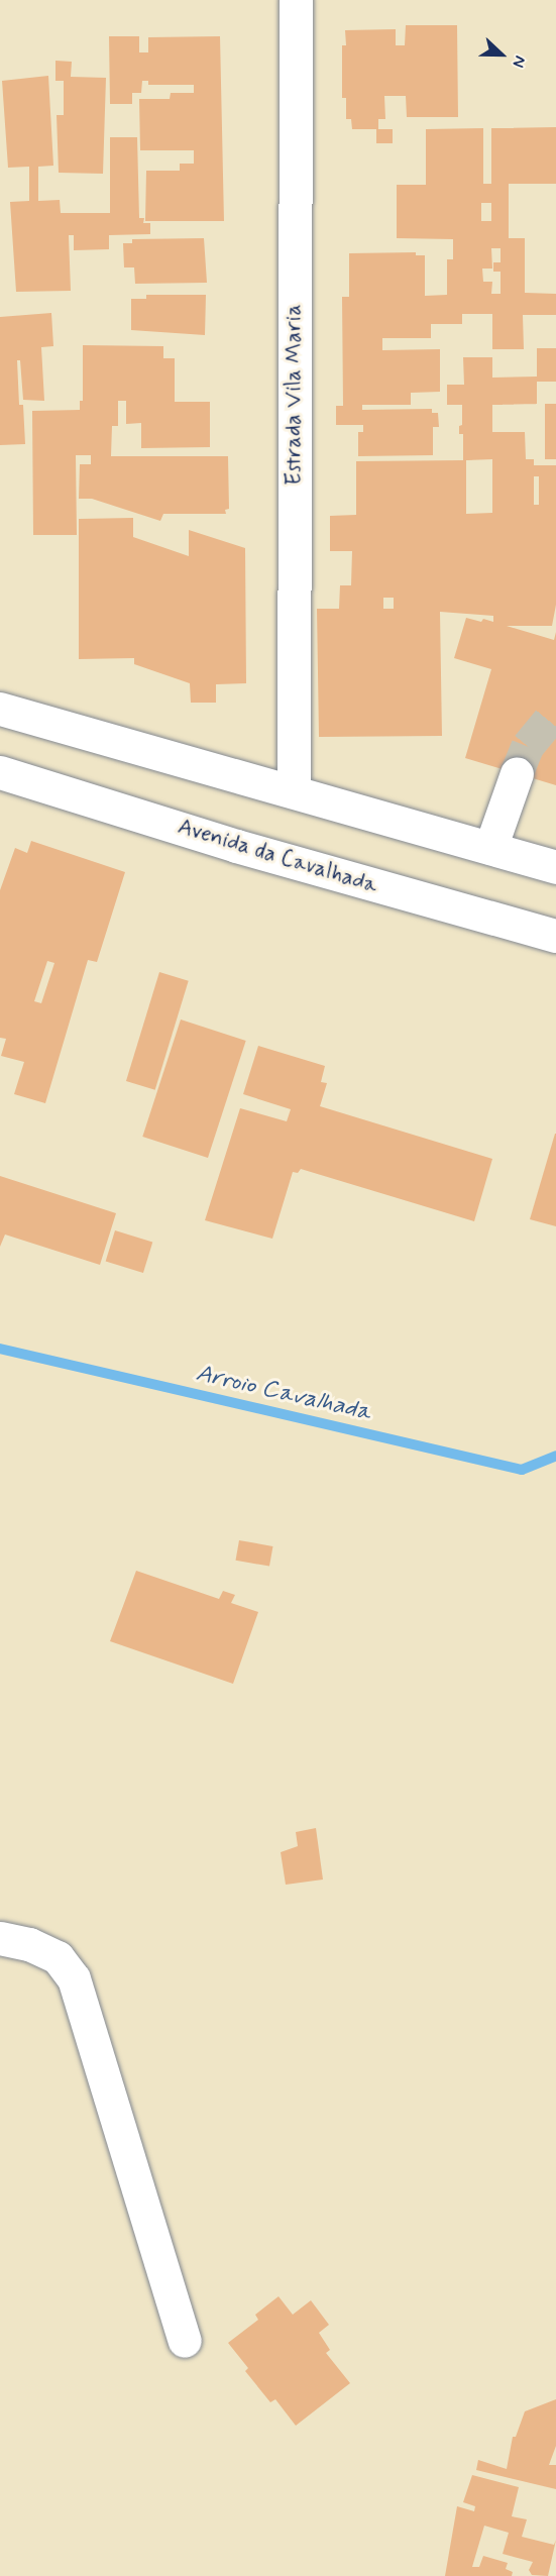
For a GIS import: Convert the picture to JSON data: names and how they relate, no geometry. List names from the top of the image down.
{
  "streets": {
    "main road": ["Estrada Vila Maria", "Avenida da Cavalhada"]
  },
  "water": ["Arroio Cavalhada"],
  "north": "right"
}
